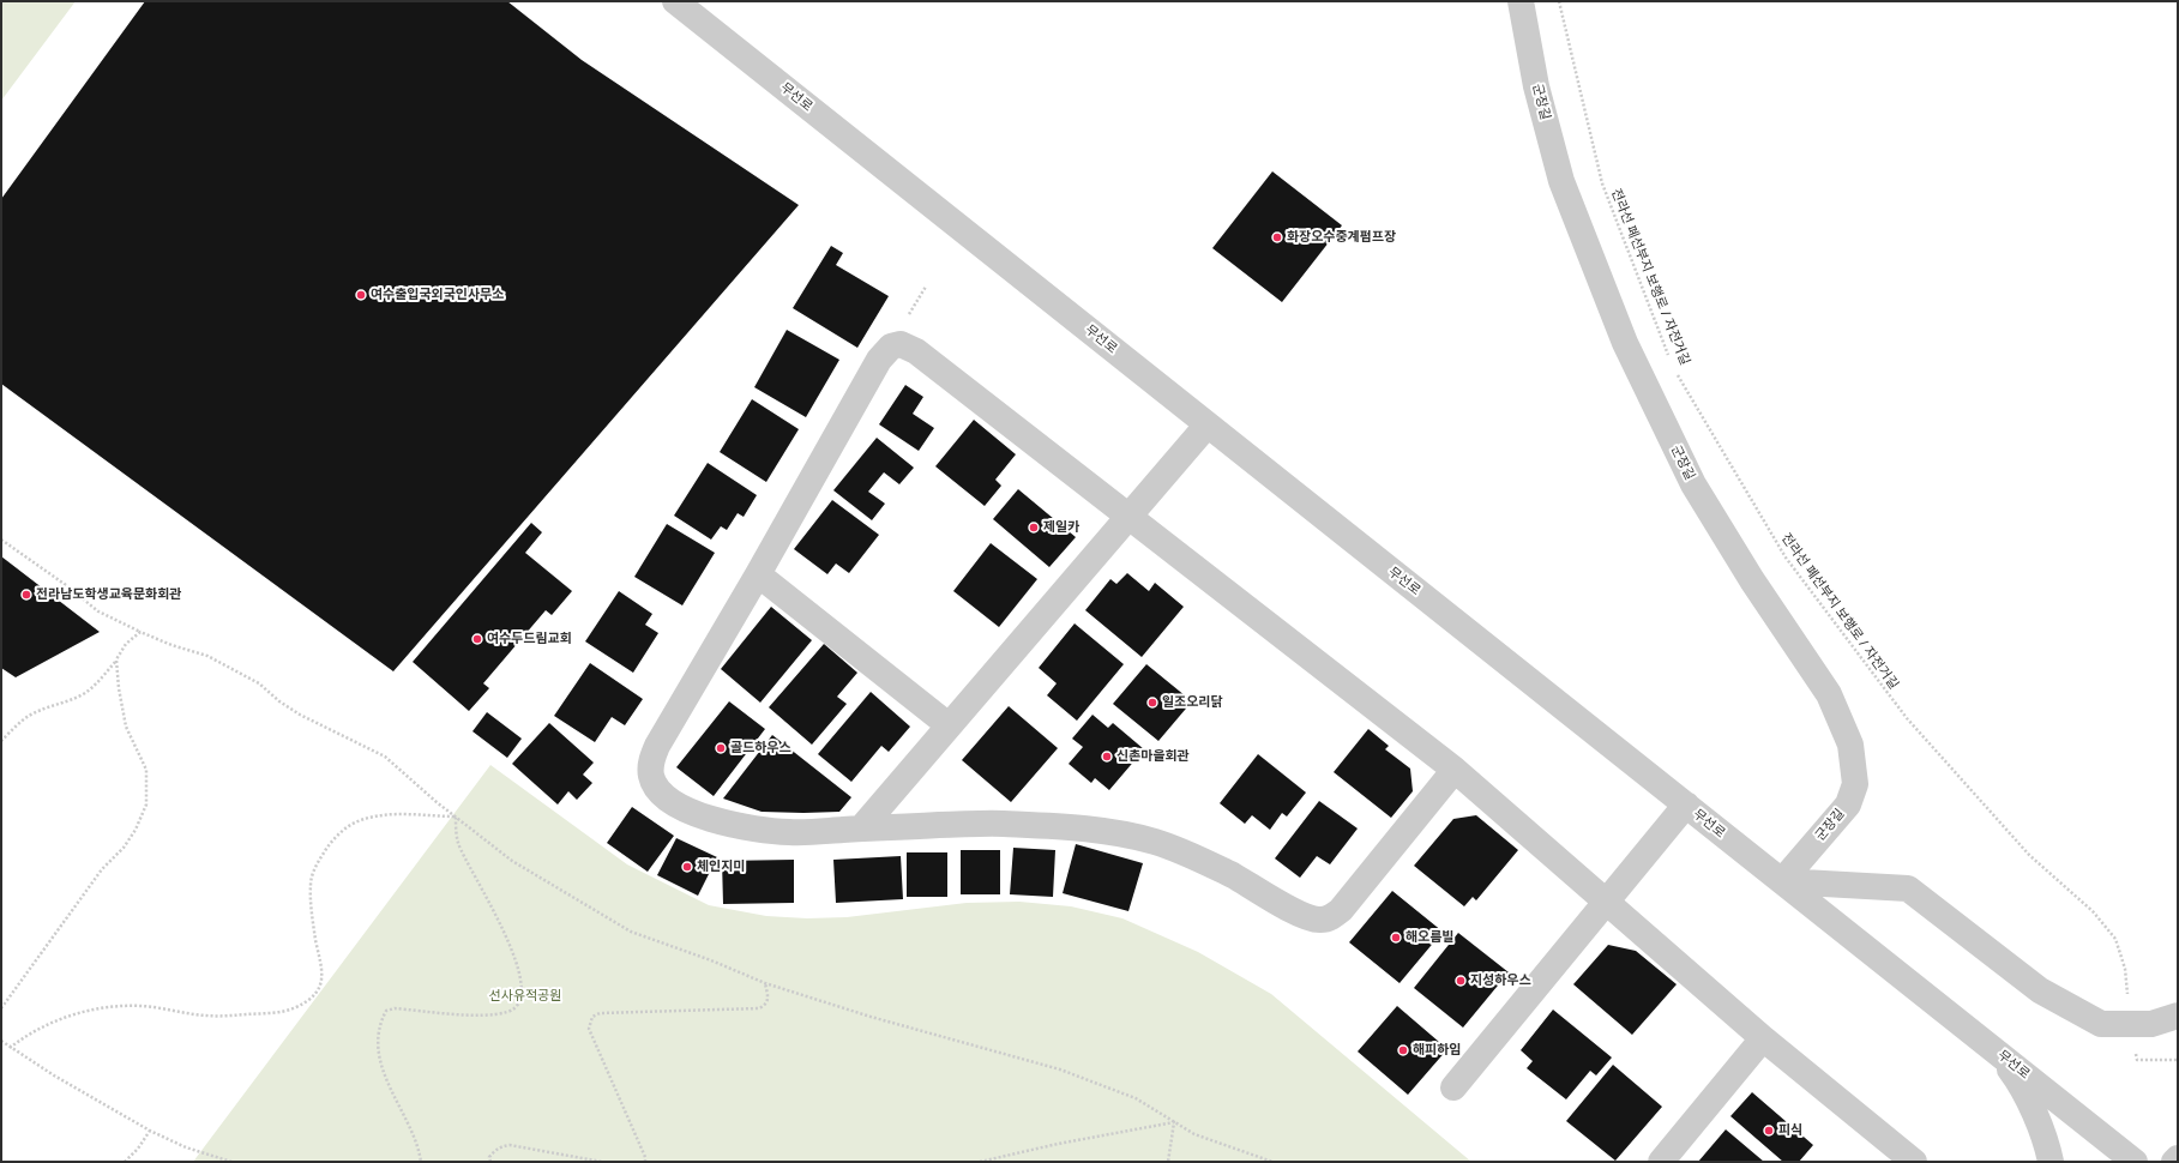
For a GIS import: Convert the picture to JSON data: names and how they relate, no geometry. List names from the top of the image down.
{
  "streets": {
    "street": ["무선로", "군장길"],
    "path": ["전라선 폐선부지 보행로 / 자전거길"]
  },
  "crossings": [
    ["무선로", "군장길"]
  ],
  "parks": ["선사유적공원"],
  "places": [
    "화장오수중계펌프장",
    "여수출입국외국인사무소",
    "제일카",
    "전라남도학생교육문화회관",
    "여수두드림교회",
    "일조오리닭",
    "골드하우스",
    "신촌마을회관",
    "체인지미",
    "해오름빌",
    "지성하우스",
    "해피하임",
    "피식"
  ]
}
